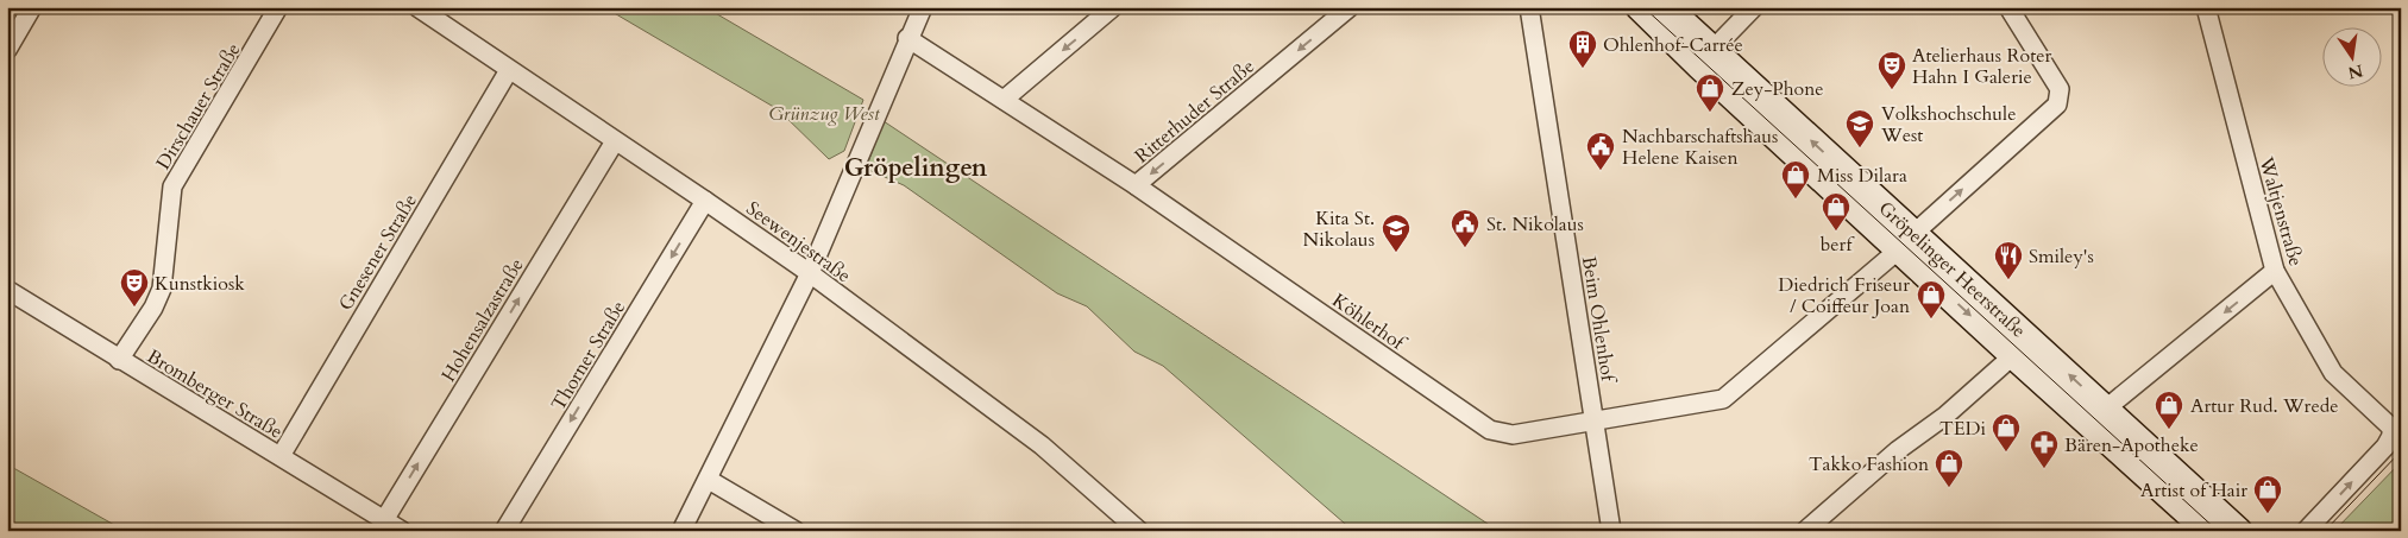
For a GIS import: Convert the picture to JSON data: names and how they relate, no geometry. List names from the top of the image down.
{
  "streets": {
    "main road": ["Gröpelinger Heerstraße"],
    "street": [
      "Dirschauer Straße",
      "Ritterhuder Straße",
      "Waltjenstraße",
      "Seewenjestraße",
      "Gnesener Straße",
      "Beim Ohlenhof",
      "Hohensalzastraße",
      "Köhlerhof",
      "Thorner Straße",
      "Bromberger Straße"
    ]
  },
  "crossings": [
    ["Dirschauer Straße", "Bromberger Straße"],
    ["Ritterhuder Straße", "Köhlerhof"],
    ["Seewenjestraße", "Gnesener Straße"],
    ["Seewenjestraße", "Hohensalzastraße"],
    ["Seewenjestraße", "Thorner Straße"],
    ["Gnesener Straße", "Bromberger Straße"],
    ["Gröpelinger Heerstraße", "Köhlerhof"],
    ["Beim Ohlenhof", "Köhlerhof"],
    ["Hohensalzastraße", "Bromberger Straße"]
  ],
  "one_way": ["Hohensalzastraße"],
  "districts": ["Gröpelingen"],
  "parks": ["Grünzug West"],
  "places": {
    "building": ["Ohlenhof-Carrée"],
    "theatre": ["Atelierhaus Roter Hahn I Galerie", "Kunstkiosk"],
    "shop": [
      "Zey-Phone",
      "Miss Dilara",
      "berf",
      "Diedrich Friseur / Coiffeur Joan",
      "Artur Rud. Wrede",
      "TEDi",
      "Takko Fashion",
      "Artist of Hair"
    ],
    "school or university": ["Volkshochschule West", "Kita St. Nikolaus"],
    "public building": ["Nachbarschaftshaus Helene Kaisen", "St. Nikolaus"],
    "restaurant": ["Smiley's"],
    "pharmacy": ["Bären-Apotheke"]
  },
  "north": "bottom"
}
